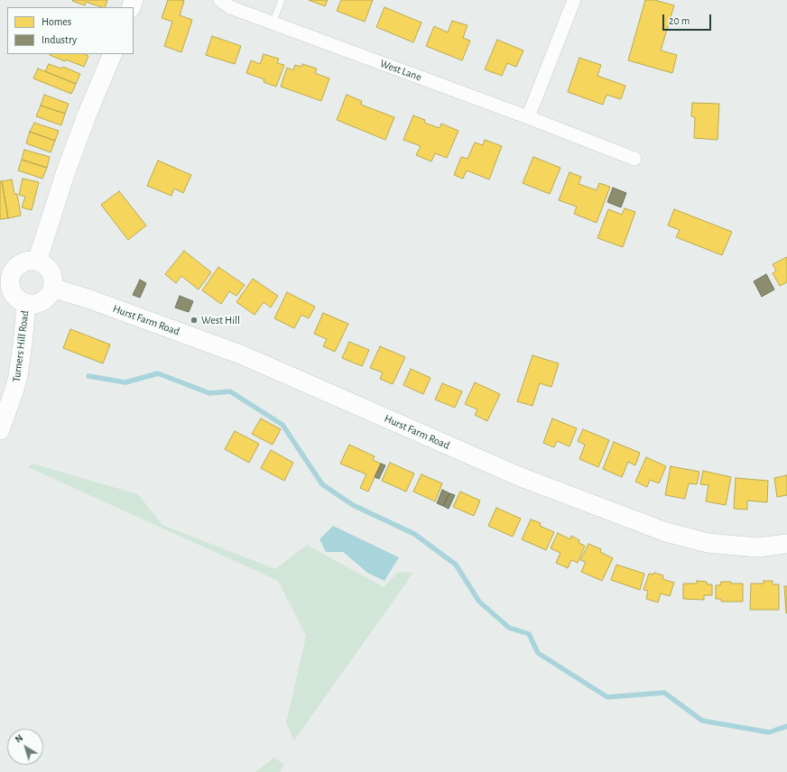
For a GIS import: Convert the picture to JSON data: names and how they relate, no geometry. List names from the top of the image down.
{
  "streets": {
    "street": ["West Lane", "Hurst Farm Road", "Turners Hill Road"]
  },
  "crossings": [
    ["Hurst Farm Road", "Turners Hill Road"]
  ],
  "places": ["West Hill"],
  "legend": ["Homes", "Industry"],
  "scale_bar": "20 m",
  "north": "top left"
}
